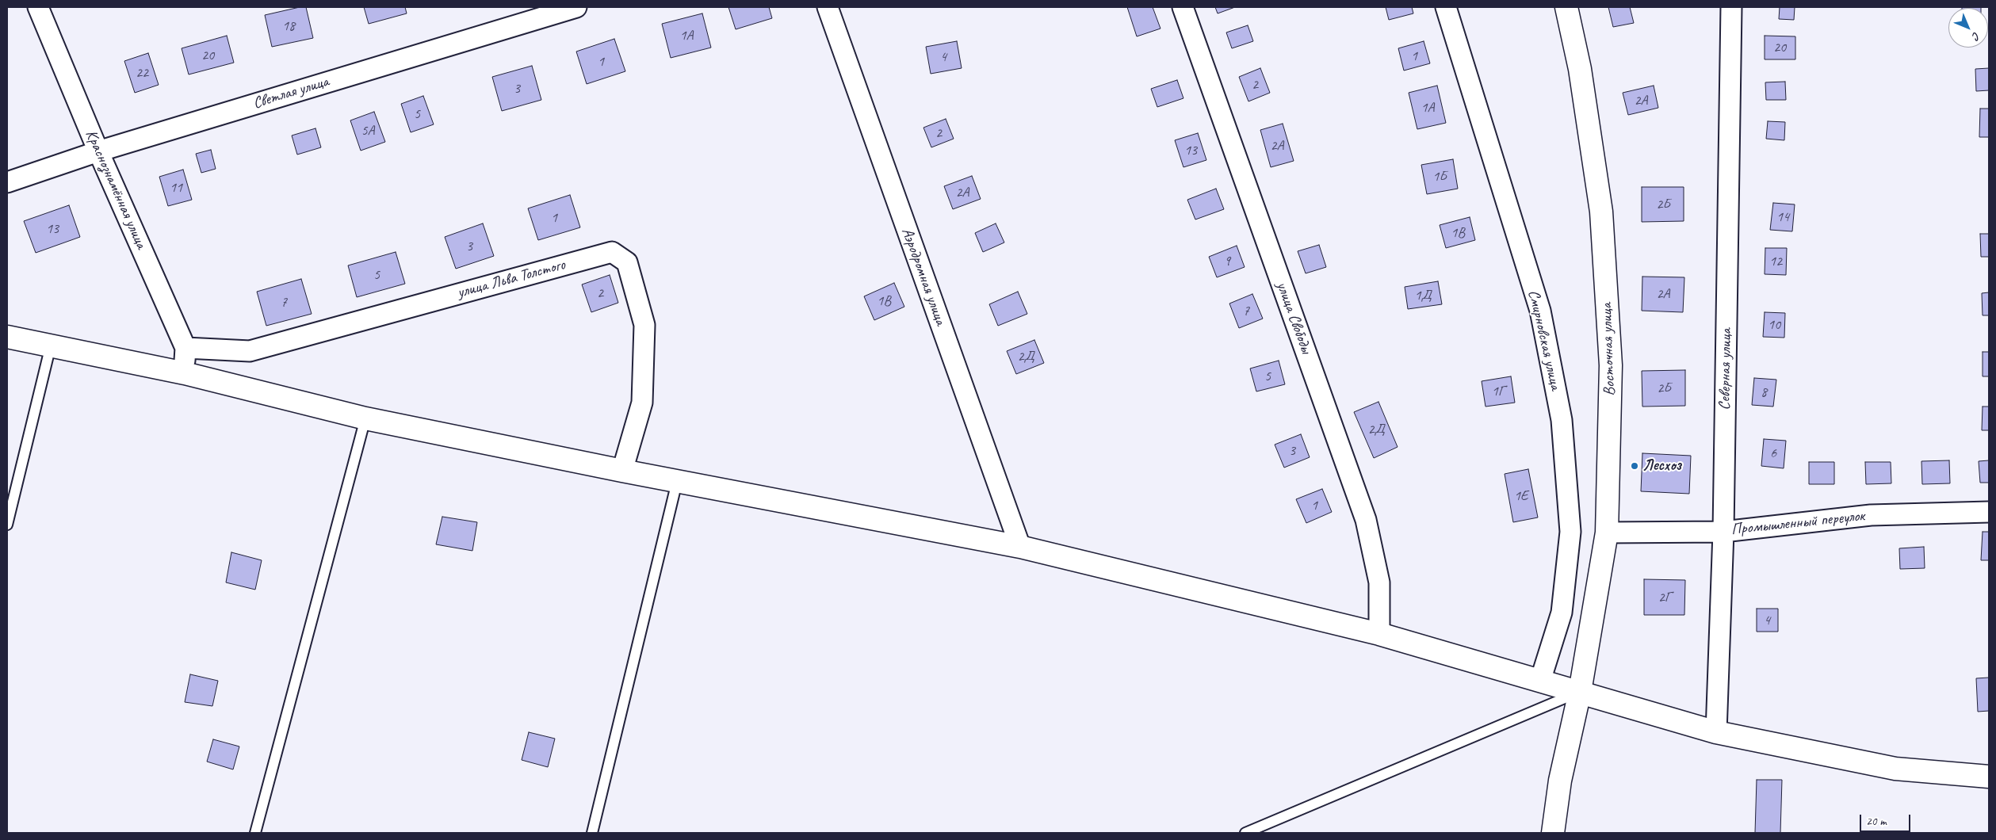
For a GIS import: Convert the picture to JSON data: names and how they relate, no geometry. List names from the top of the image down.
{
  "streets": {
    "street": [
      "Светлая улица",
      "Краснознамённая улица",
      "Аэродромная улица",
      "улица Льва Толстого",
      "улица Свободы",
      "Смирновская улица",
      "Восточная улица",
      "Северная улица",
      "Промышленный переулок"
    ]
  },
  "crossings": [
    ["Светлая улица", "Краснознамённая улица"],
    ["Краснознамённая улица", "улица Льва Толстого"],
    ["Восточная улица", "Промышленный переулок"],
    ["Северная улица", "Промышленный переулок"]
  ],
  "places": ["Лесхоз"],
  "house_numbers": [
    "18",
    "1А",
    "20",
    "20",
    "1",
    "4",
    "1",
    "22",
    "2",
    "3",
    "2А",
    "1А",
    "5",
    "5А",
    "2",
    "2А",
    "13",
    "1Б",
    "11",
    "2А",
    "2Б",
    "14",
    "1",
    "13",
    "1В",
    "3",
    "9",
    "12",
    "5",
    "2",
    "2А",
    "1Д",
    "1В",
    "7",
    "7",
    "10",
    "2Д",
    "5",
    "2Б",
    "1Г",
    "8",
    "2Д",
    "3",
    "6",
    "1Е",
    "1",
    "2Г",
    "4"
  ],
  "scale_bar": "20 m",
  "north": "bottom right"
}
